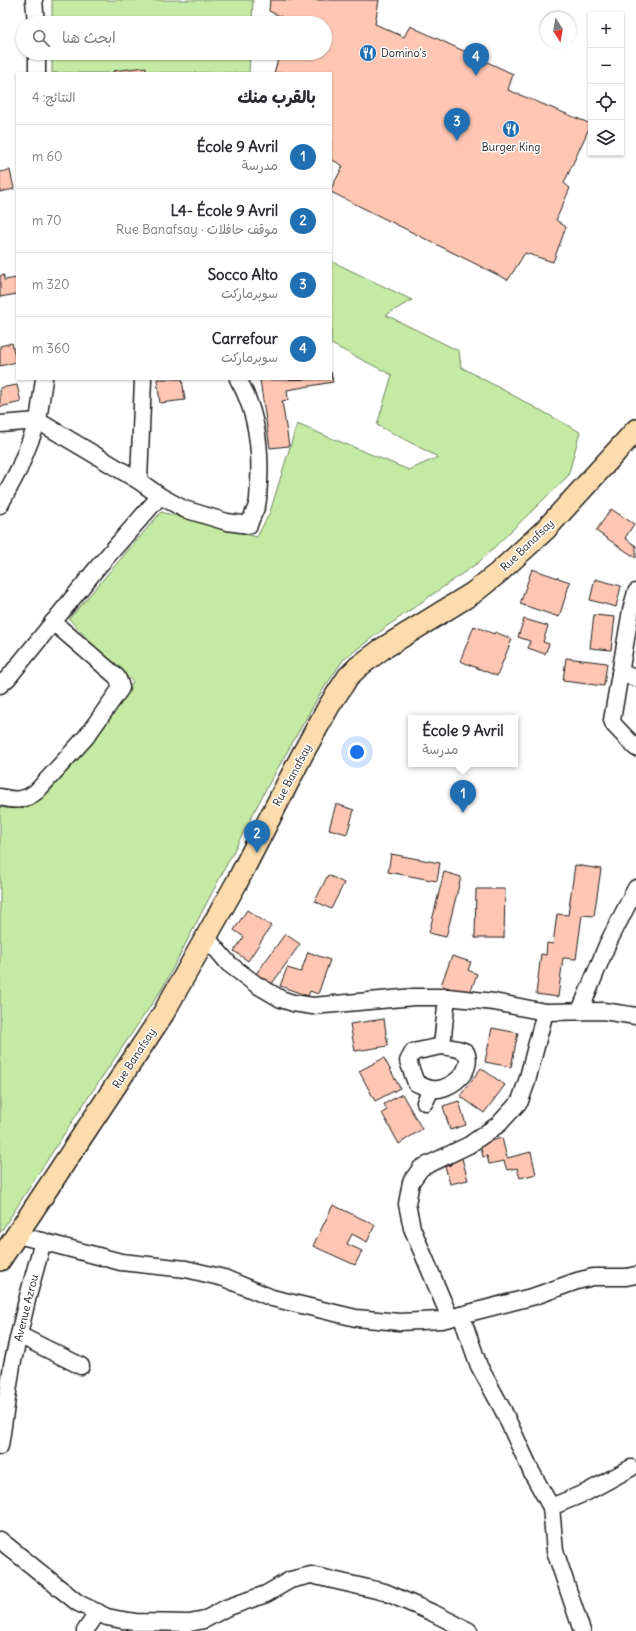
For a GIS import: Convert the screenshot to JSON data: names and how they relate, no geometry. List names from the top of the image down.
{
  "streets": {
    "main road": ["Rue Banafsay"],
    "street": ["Avenue Azrou"]
  },
  "places": {
    "restaurant": ["Domino's", "Burger King"]
  },
  "north": "bottom",
  "page": {
    "map_buttons": ["+", "−"],
    "search": "ابحث هنا",
    "pins": [
      "4",
      "3",
      "1",
      "2"
    ],
    "heading": ["بالقرب منك", "النتائج: 4"],
    "list": [
      {
        "mark": "1",
        "name": "École 9 Avril",
        "note": "مدرسة",
        "value": "60 m"
      },
      {
        "mark": "2",
        "name": "L4- École 9 Avril",
        "note": "موقف حافلات · Rue Banafsay",
        "value": "70 m"
      },
      {
        "mark": "3",
        "name": "Socco Alto",
        "note": "سوبرماركت",
        "value": "320 m"
      },
      {
        "mark": "4",
        "name": "Carrefour",
        "note": "سوبرماركت",
        "value": "360 m"
      }
    ],
    "popup": ["École 9 Avril", "مدرسة"]
  }
}
